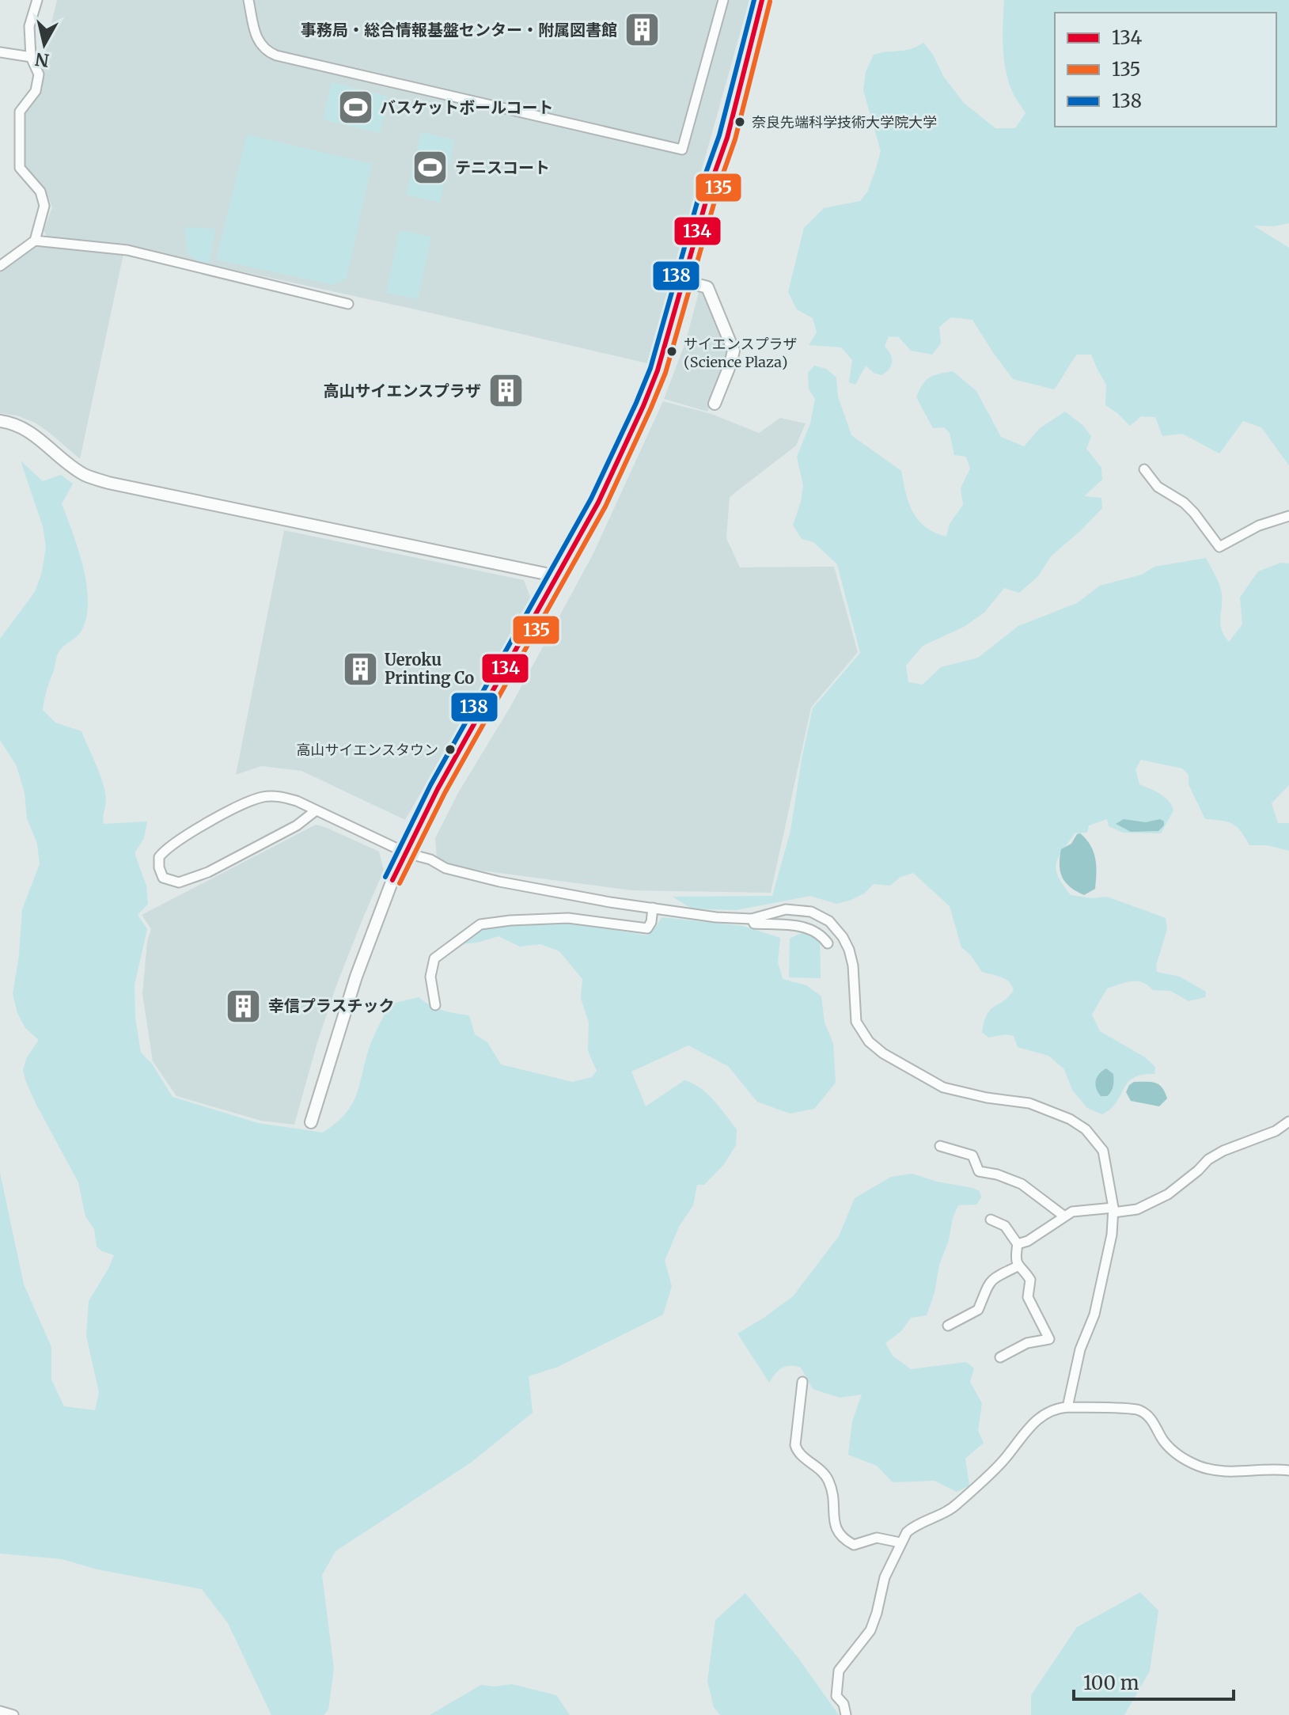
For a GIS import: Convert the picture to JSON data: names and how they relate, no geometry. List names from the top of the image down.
{
  "places": {
    "building": [
      "事務局・総合情報基盤センター・附属図書館",
      "高山サイエンスプラザ",
      "Ueroku Printing Co",
      "幸信プラスチック"
    ],
    "sports": ["バスケットボールコート", "テニスコート"],
    "other": ["奈良先端科学技術大学院大学", "サイエンスプラザ (Science Plaza)", "高山サイエンスタウン"]
  },
  "lines": ["transit line 134", "transit line 138", "transit line 135"],
  "legend": ["134", "135", "138"],
  "scale_bar": "100 m",
  "north": "bottom"
}
